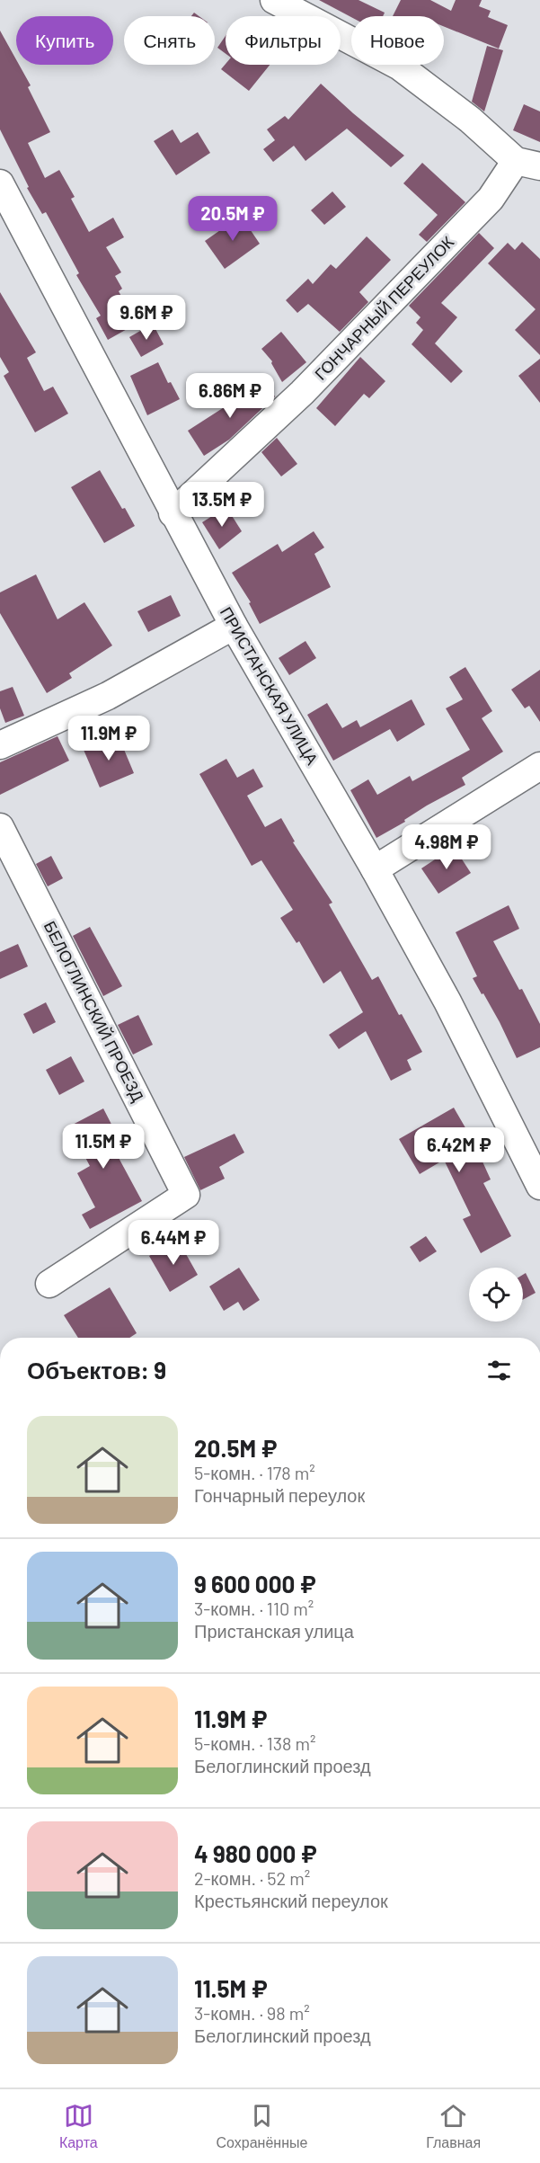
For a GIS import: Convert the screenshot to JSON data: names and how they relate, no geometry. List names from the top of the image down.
{
  "streets": {
    "street": ["ГОНЧАРНЫЙ ПЕРЕУЛОК", "ПРИСТАНСКАЯ УЛИЦА", "БЕЛОГЛИНСКИЙ ПРОЕЗД"]
  },
  "crossings": [
    ["ГОНЧАРНЫЙ ПЕРЕУЛОК", "ПРИСТАНСКАЯ УЛИЦА"]
  ],
  "page": {
    "chip": [
      "Купить",
      "Снять",
      "Фильтры",
      "Новое"
    ],
    "price": [
      "20.5M ₽",
      "9.6M ₽",
      "6.86M ₽",
      "13.5M ₽",
      "11.9M ₽",
      "4.98M ₽",
      "11.5M ₽",
      "6.42M ₽",
      "6.44M ₽"
    ],
    "heading": "Объектов: 9",
    "list": [
      {
        "name": "20.5M ₽",
        "note": "5-комн. · 178 m² · Гончарный переулок"
      },
      {
        "name": "9 600 000 ₽",
        "note": "3-комн. · 110 m² · Пристанская улица"
      },
      {
        "name": "11.9M ₽",
        "note": "5-комн. · 138 m² · Белоглинский проезд"
      },
      {
        "name": "4 980 000 ₽",
        "note": "2-комн. · 52 m² · Крестьянский переулок"
      },
      {
        "name": "11.5M ₽",
        "note": "3-комн. · 98 m² · Белоглинский проезд"
      }
    ],
    "tabs": ["Карта", "Сохранённые", "Главная"]
  }
}
